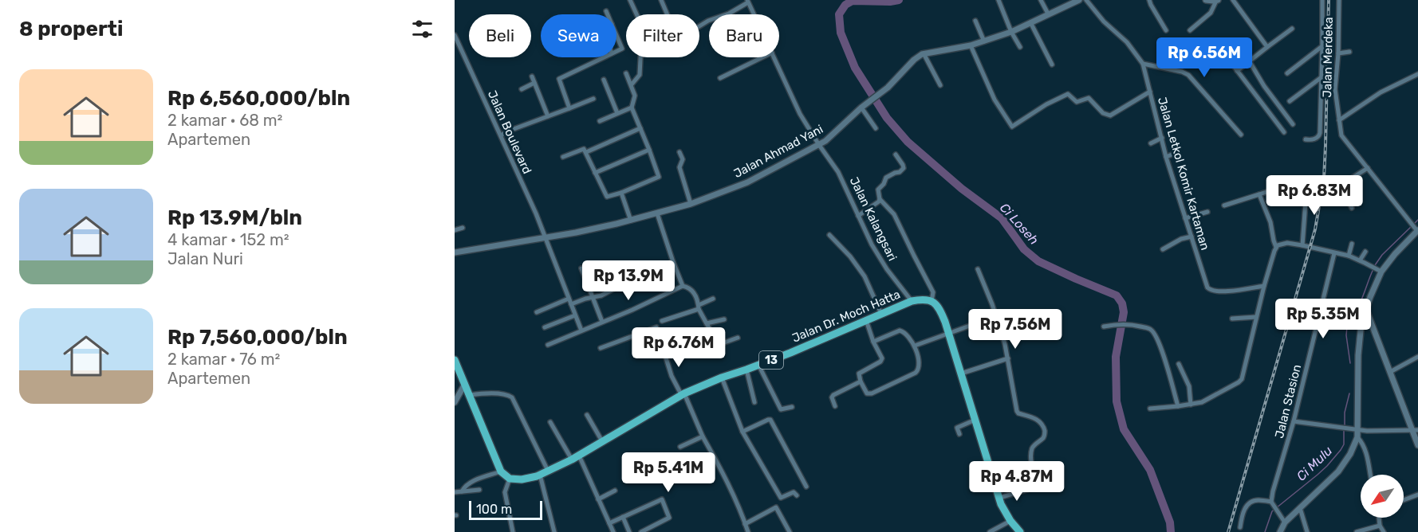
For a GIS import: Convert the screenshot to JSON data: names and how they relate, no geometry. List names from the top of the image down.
{
  "streets": {
    "highway": ["Jalan Dr. Moch Hatta", "13"],
    "street": [
      "Jalan Merdeka",
      "Jalan Boulevard",
      "Jalan Ahmad Yani",
      "Jalan Letkol Komir Kartaman",
      "Jalan Kalangsari",
      "Jalan Stasion"
    ]
  },
  "crossings": [
    ["Jalan Boulevard", "Jalan Ahmad Yani"],
    ["Jalan Ahmad Yani", "Jalan Kalangsari"],
    ["Jalan Kalangsari", "Jalan Dr. Moch Hatta"]
  ],
  "water": ["Ci Loseh", "Ci Mulu"],
  "scale_bar": "100 m",
  "north": "bottom left",
  "page": {
    "heading": "8 properti",
    "chip": [
      "Beli",
      "Sewa",
      "Filter",
      "Baru"
    ],
    "price": [
      "Rp 6.56M",
      "Rp 6.83M",
      "Rp 13.9M",
      "Rp 5.35M",
      "Rp 7.56M",
      "Rp 6.76M",
      "Rp 5.41M",
      "Rp 4.87M"
    ],
    "list": [
      {
        "name": "Rp 6,560,000/bln",
        "note": "2 kamar · 68 m² · Apartemen"
      },
      {
        "name": "Rp 13.9M/bln",
        "note": "4 kamar · 152 m² · Jalan Nuri"
      },
      {
        "name": "Rp 7,560,000/bln",
        "note": "2 kamar · 76 m² · Apartemen"
      }
    ],
    "scale": "100 m"
  }
}
